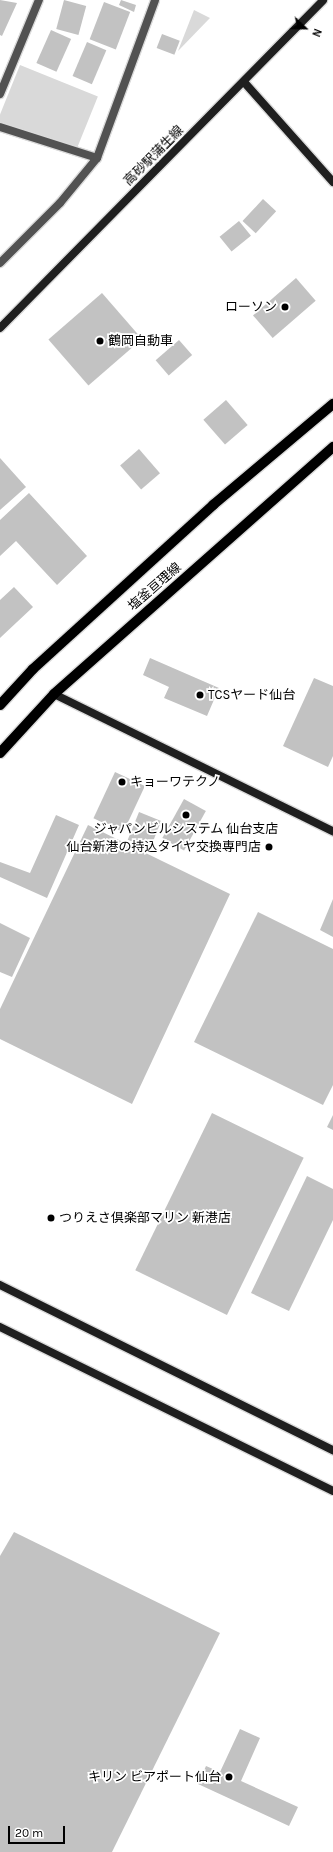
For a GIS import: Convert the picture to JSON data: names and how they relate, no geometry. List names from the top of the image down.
{
  "streets": {
    "main road": ["塩釜亘理線"],
    "street": ["高砂駅蒲生線"]
  },
  "places": [
    "ローソン",
    "鶴岡自動車",
    "TCSヤード仙台",
    "キョーワテクノ",
    "ジャパンビルシステム 仙台支店",
    "仙台新港の持込タイヤ交換専門店",
    "つりえさ倶楽部マリン 新港店",
    "キリン ビアポート仙台"
  ],
  "scale_bar": "20 m",
  "north": "right"
}
